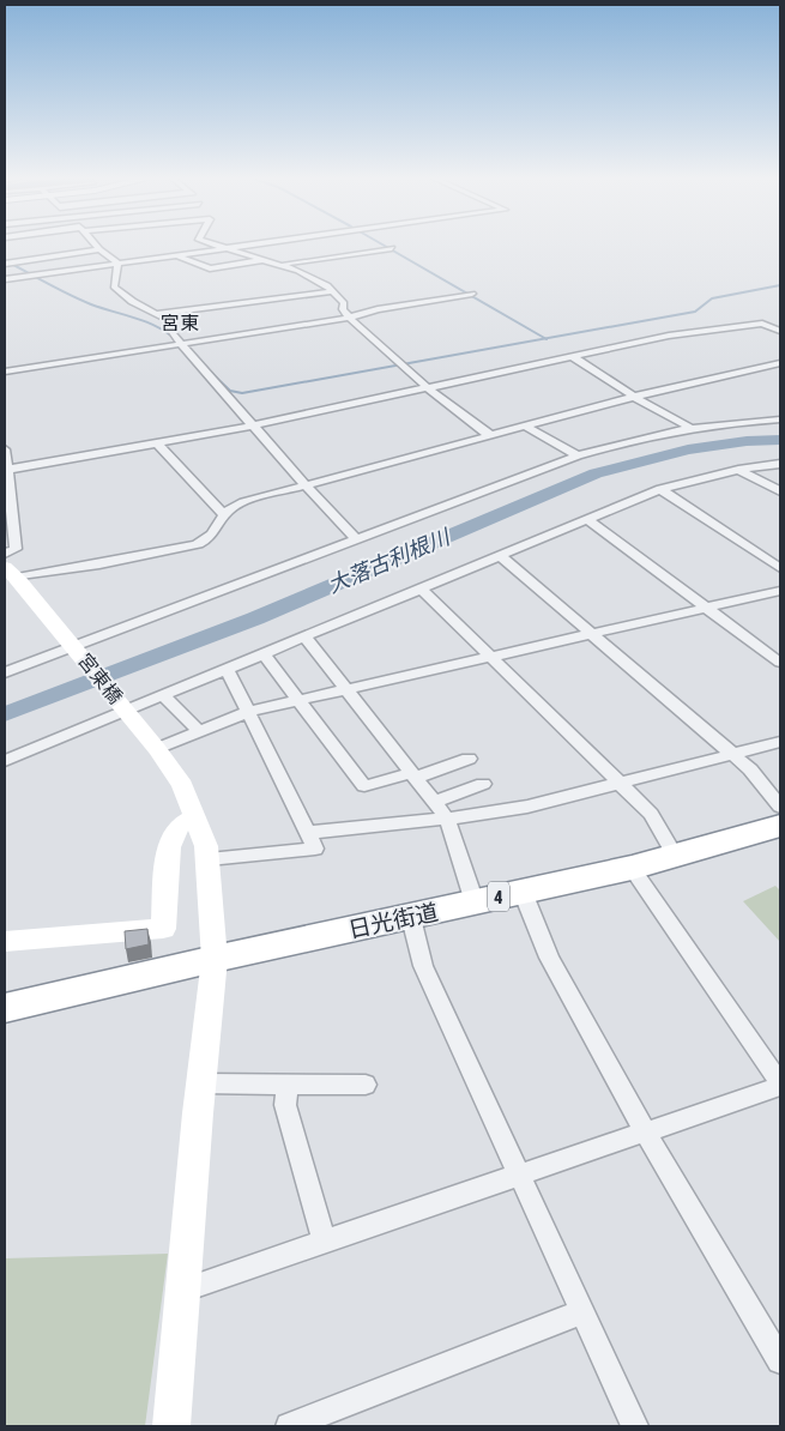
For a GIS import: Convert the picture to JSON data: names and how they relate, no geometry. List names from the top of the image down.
{
  "streets": {
    "highway": ["4", "日光街道"],
    "street": ["宮東橋"]
  },
  "crossings": [
    ["宮東橋", "日光街道"]
  ],
  "districts": ["宮東"],
  "water": ["大落古利根川"]
}
